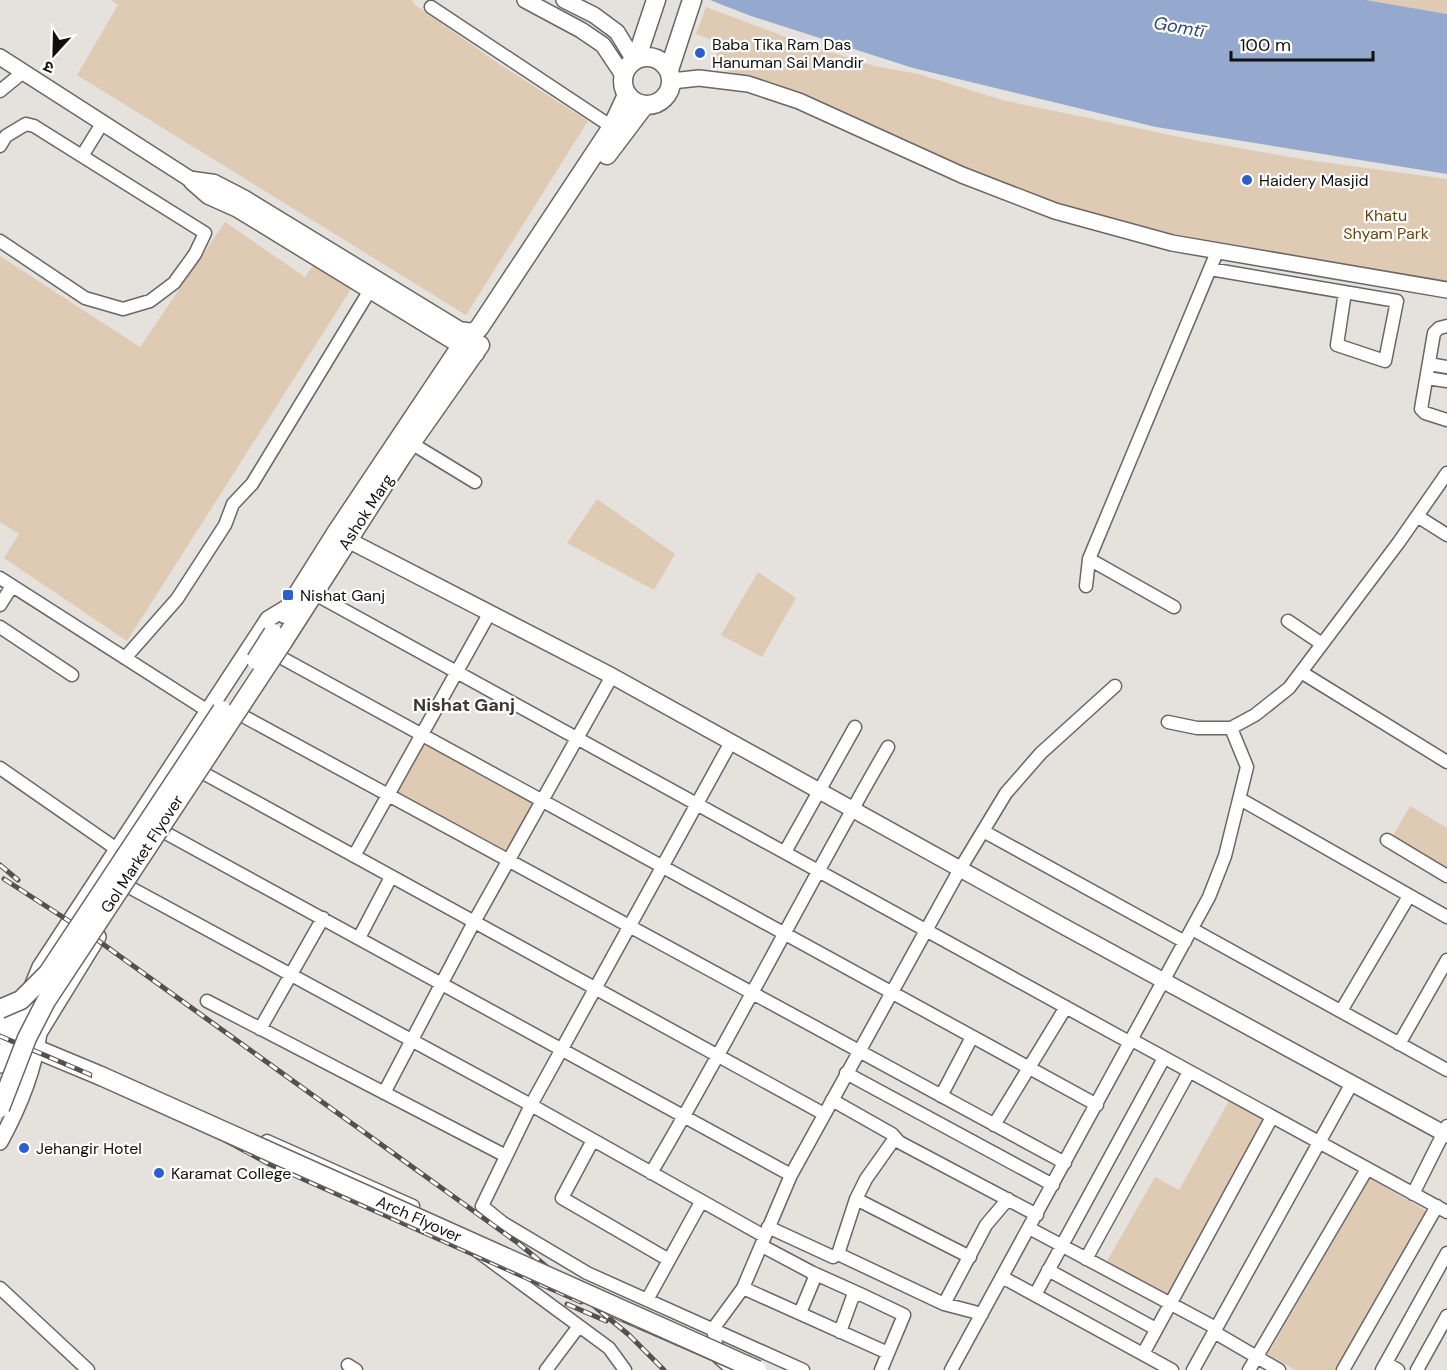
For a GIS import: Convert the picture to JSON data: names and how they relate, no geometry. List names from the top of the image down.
{
  "streets": {
    "main road": ["Ashok Marg", "Gol Market Flyover", "Arch Flyover"]
  },
  "crossings": [
    ["Ashok Marg", "Gol Market Flyover"],
    ["Ashok Marg", "Arch Flyover"]
  ],
  "districts": ["Nishat Ganj"],
  "water": ["Gomtī"],
  "parks": ["Khatu Shyam Park"],
  "places": {
    "other": [
      "Baba Tika Ram Das Hanuman Sai Mandir",
      "Haidery Masjid",
      "Jehangir Hotel",
      "Karamat College"
    ],
    "transit": ["Nishat Ganj"]
  },
  "scale_bar": "100 m",
  "north": "bottom"
}
